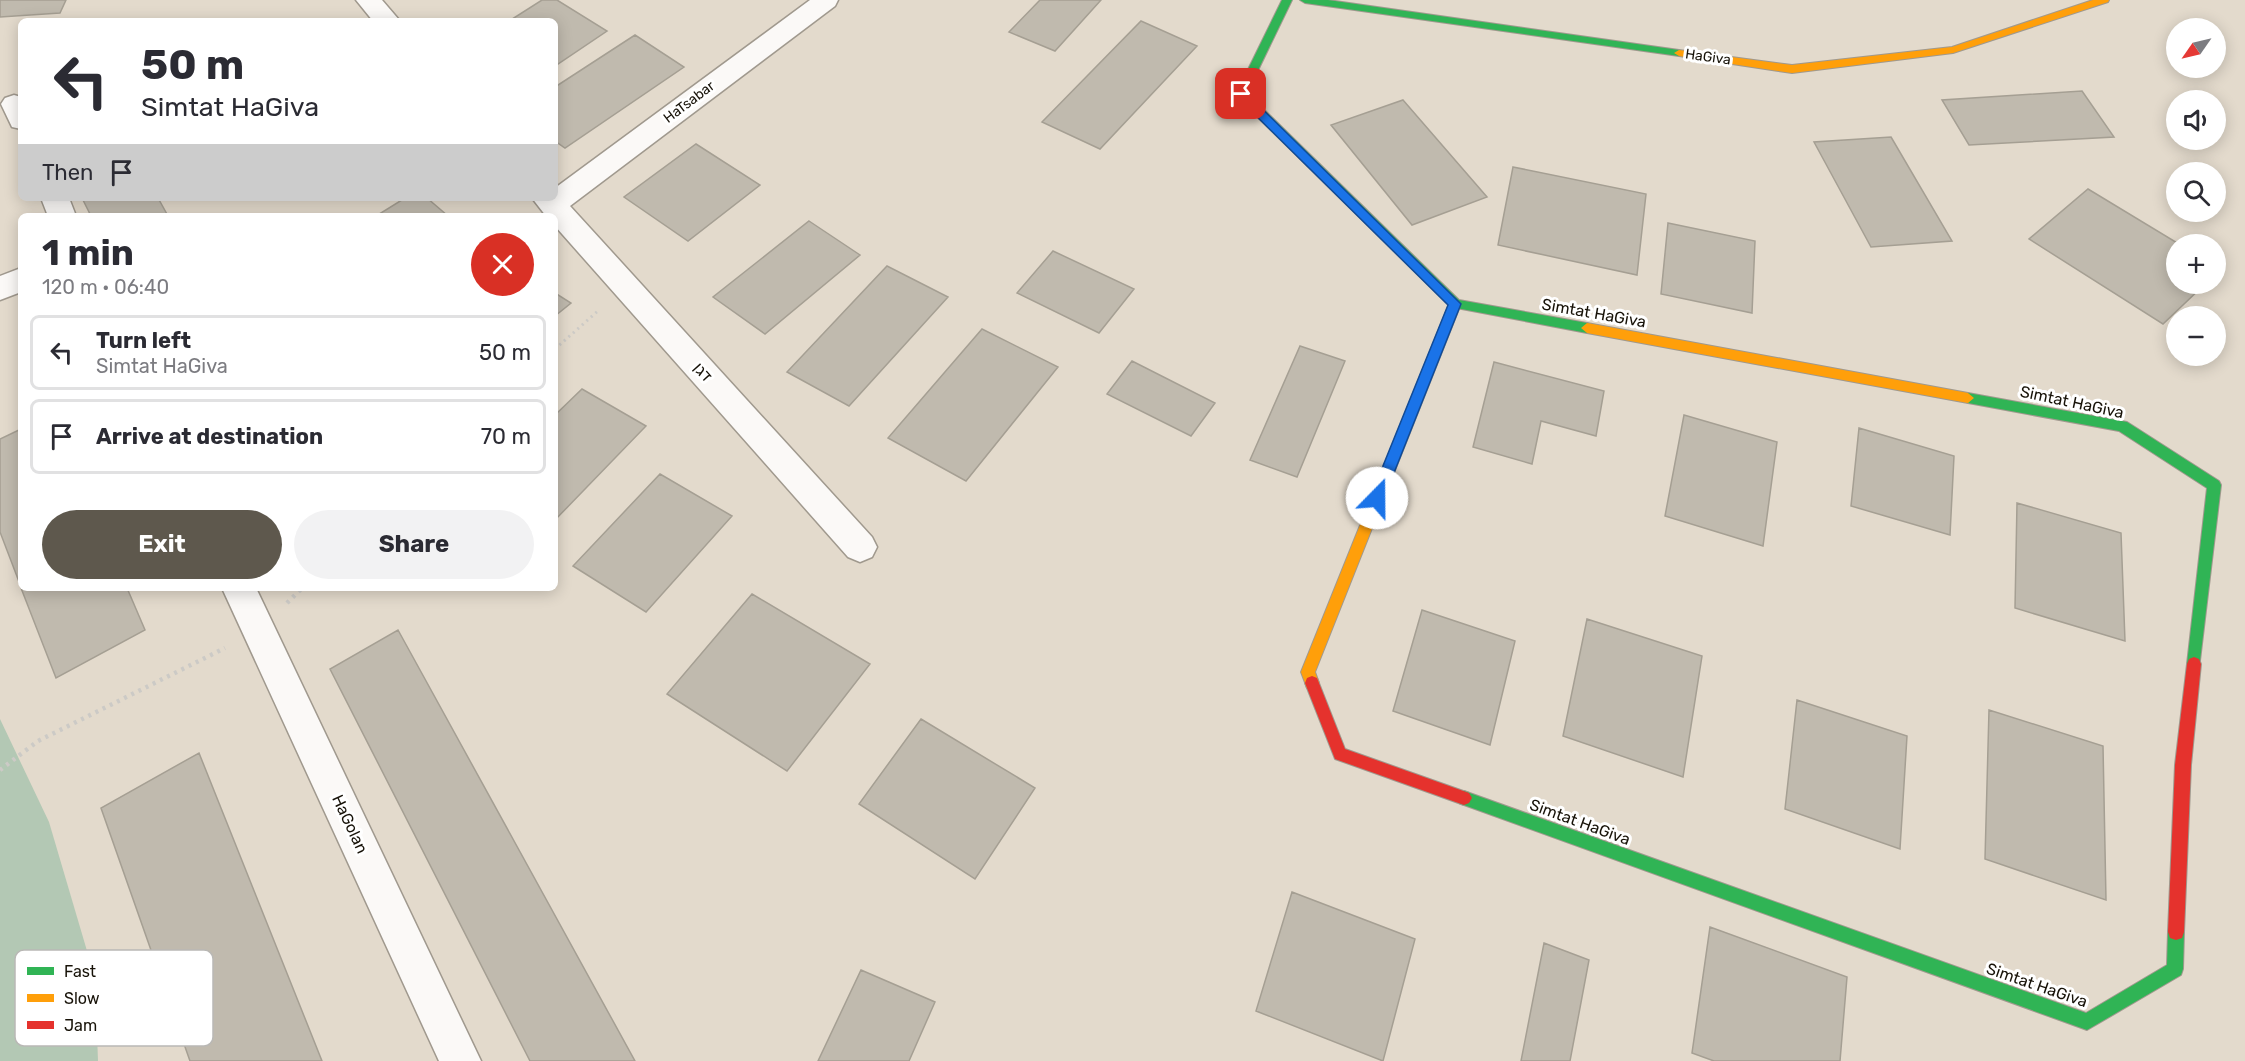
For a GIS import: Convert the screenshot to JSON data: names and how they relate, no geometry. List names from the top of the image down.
{
  "streets": {
    "street": [
      "HaGiva",
      "HaTsabar",
      "Simtat HaGiva",
      "דגן",
      "HaGolan"
    ]
  },
  "legend": ["Fast", "Slow", "Jam"],
  "north": "bottom left",
  "page": {
    "map_buttons": ["+", "−"],
    "turn": ["50 m", "Simtat HaGiva"],
    "then": "Then",
    "heading": ["1 min", "120 m · 06:40"],
    "list": [
      {
        "name": "Turn left",
        "note": "Simtat HaGiva",
        "value": "50 m"
      },
      {
        "name": "Arrive at destination",
        "value": "70 m"
      }
    ],
    "buttons": ["Exit", "Share"]
  }
}
